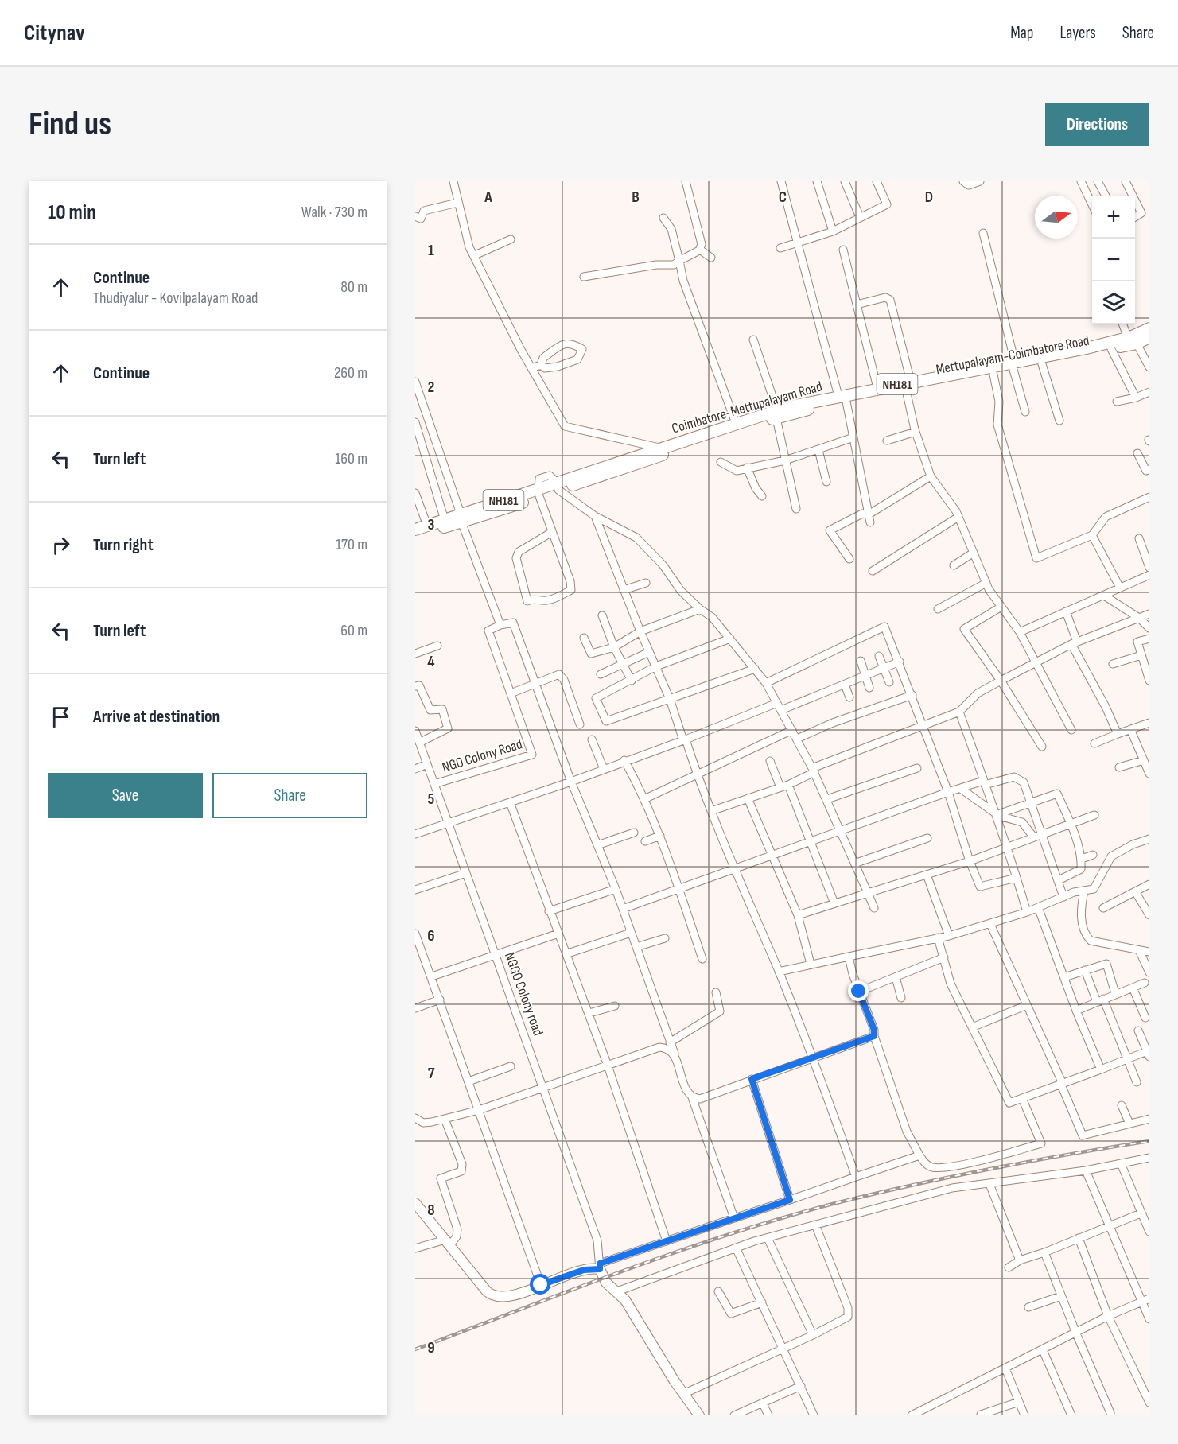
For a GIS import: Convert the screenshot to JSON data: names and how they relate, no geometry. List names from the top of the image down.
{
  "streets": {
    "highway": ["Mettupalayam-Coimbatore Road", "NH181", "Coimbatore-Mettupalayam Road"],
    "street": ["NGO Colony Road", "NGGO Colony road"]
  },
  "crossings": [
    ["Mettupalayam-Coimbatore Road", "Coimbatore-Mettupalayam Road"],
    ["NH181", "Coimbatore-Mettupalayam Road"],
    ["NGO Colony Road", "NGGO Colony road"]
  ],
  "north": "right",
  "page": {
    "header": "Citynav",
    "nav": ["Map", "Layers", "Share"],
    "buttons": [
      "Directions",
      ["Save", "Share"]
    ],
    "title": "Find us",
    "heading": ["10 min", "Walk · 730 m"],
    "map_buttons": ["+", "−"],
    "list": [
      ["Continue", "Thudiyalur - Kovilpalayam Road", "80 m"],
      ["Continue", "260 m"],
      ["Turn left", "160 m"],
      ["Turn right", "170 m"],
      ["Turn left", "60 m"],
      "Arrive at destination"
    ]
  },
  "grid": {
    "columns": [
      "A",
      "B",
      "C",
      "D"
    ],
    "rows": [
      "1",
      "2",
      "3",
      "4",
      "5",
      "6",
      "7",
      "8",
      "9"
    ]
  }
}
